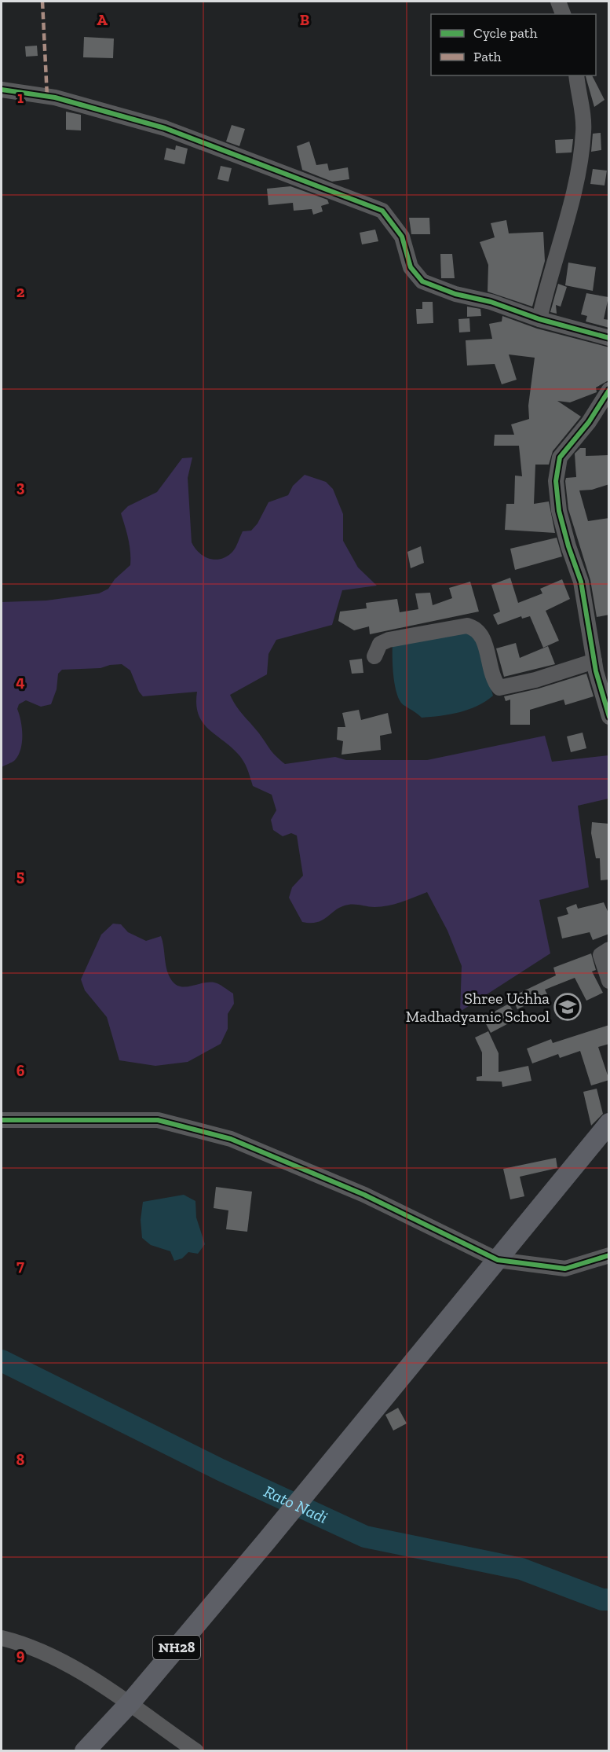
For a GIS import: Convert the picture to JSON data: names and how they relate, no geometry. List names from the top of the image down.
{
  "streets": {
    "main road": ["NH28"]
  },
  "water": ["Rato Nadi"],
  "places": {
    "school or university": ["Shree Uchha Madhadyamic School"]
  },
  "legend": ["Cycle path", "Path"],
  "grid": {
    "columns": ["A", "B"],
    "rows": [
      "1",
      "2",
      "3",
      "4",
      "5",
      "6",
      "7",
      "8",
      "9"
    ]
  }
}
